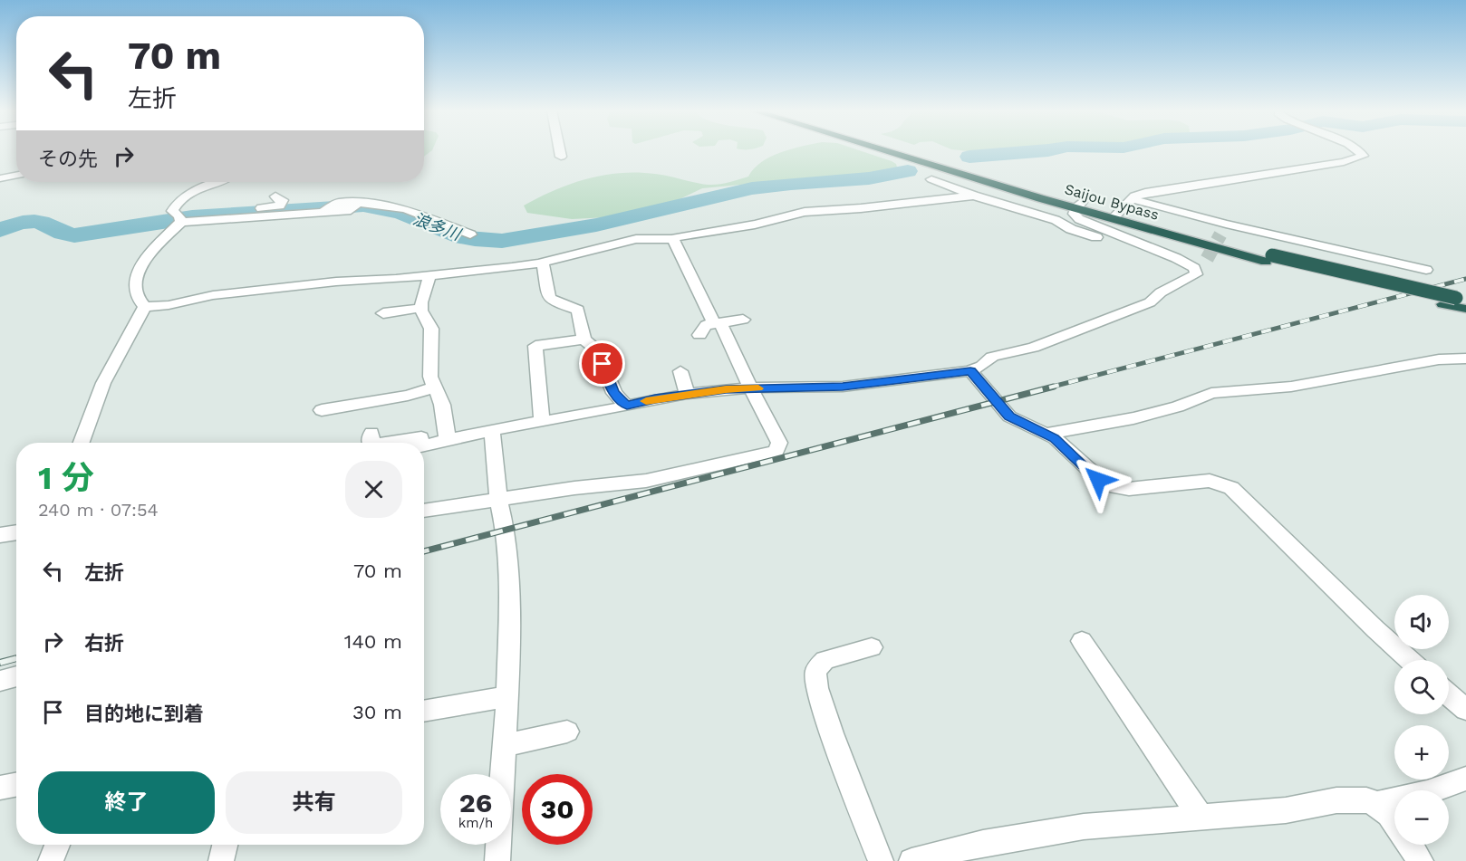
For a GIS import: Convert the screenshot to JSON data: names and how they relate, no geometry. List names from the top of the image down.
{
  "streets": {
    "highway": ["Saijou Bypass"]
  },
  "water": ["浪多川"],
  "page": {
    "turn": ["70 m", "左折"],
    "then": "その先",
    "heading": ["1 分", "240 m · 07:54"],
    "list": [
      {
        "name": "左折",
        "value": "70 m"
      },
      {
        "name": "右折",
        "value": "140 m"
      },
      {
        "name": "目的地に到着",
        "value": "30 m"
      }
    ],
    "map_buttons": ["+", "−"],
    "buttons": ["終了", "共有"],
    "speed": "26 km/h",
    "limit": "30"
  }
}
